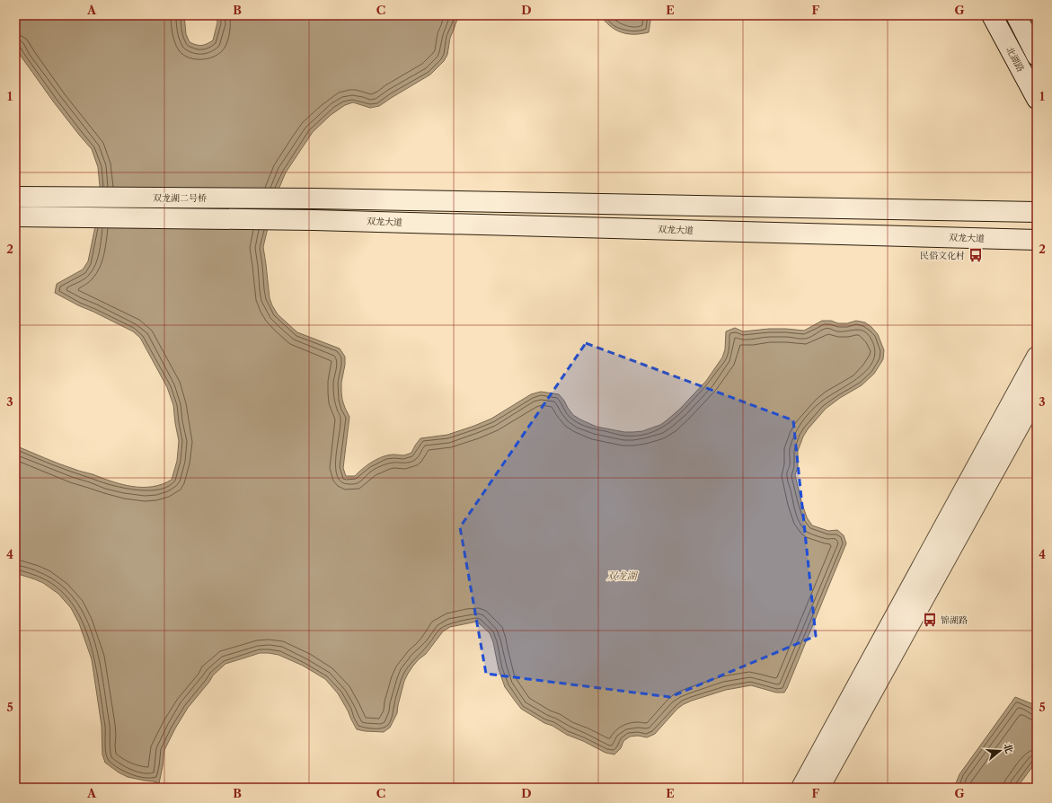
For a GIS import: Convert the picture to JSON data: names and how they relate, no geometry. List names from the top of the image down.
{
  "streets": {
    "main road": ["北湖路", "双龙湖二号桥", "双龙大道"]
  },
  "water": ["双龙湖"],
  "places": {
    "bus stop": ["民俗文化村", "锦湖路"]
  },
  "north": "right",
  "grid": {
    "columns": [
      "A",
      "B",
      "C",
      "D",
      "E",
      "F",
      "G"
    ],
    "rows": [
      "1",
      "2",
      "3",
      "4",
      "5"
    ]
  }
}
